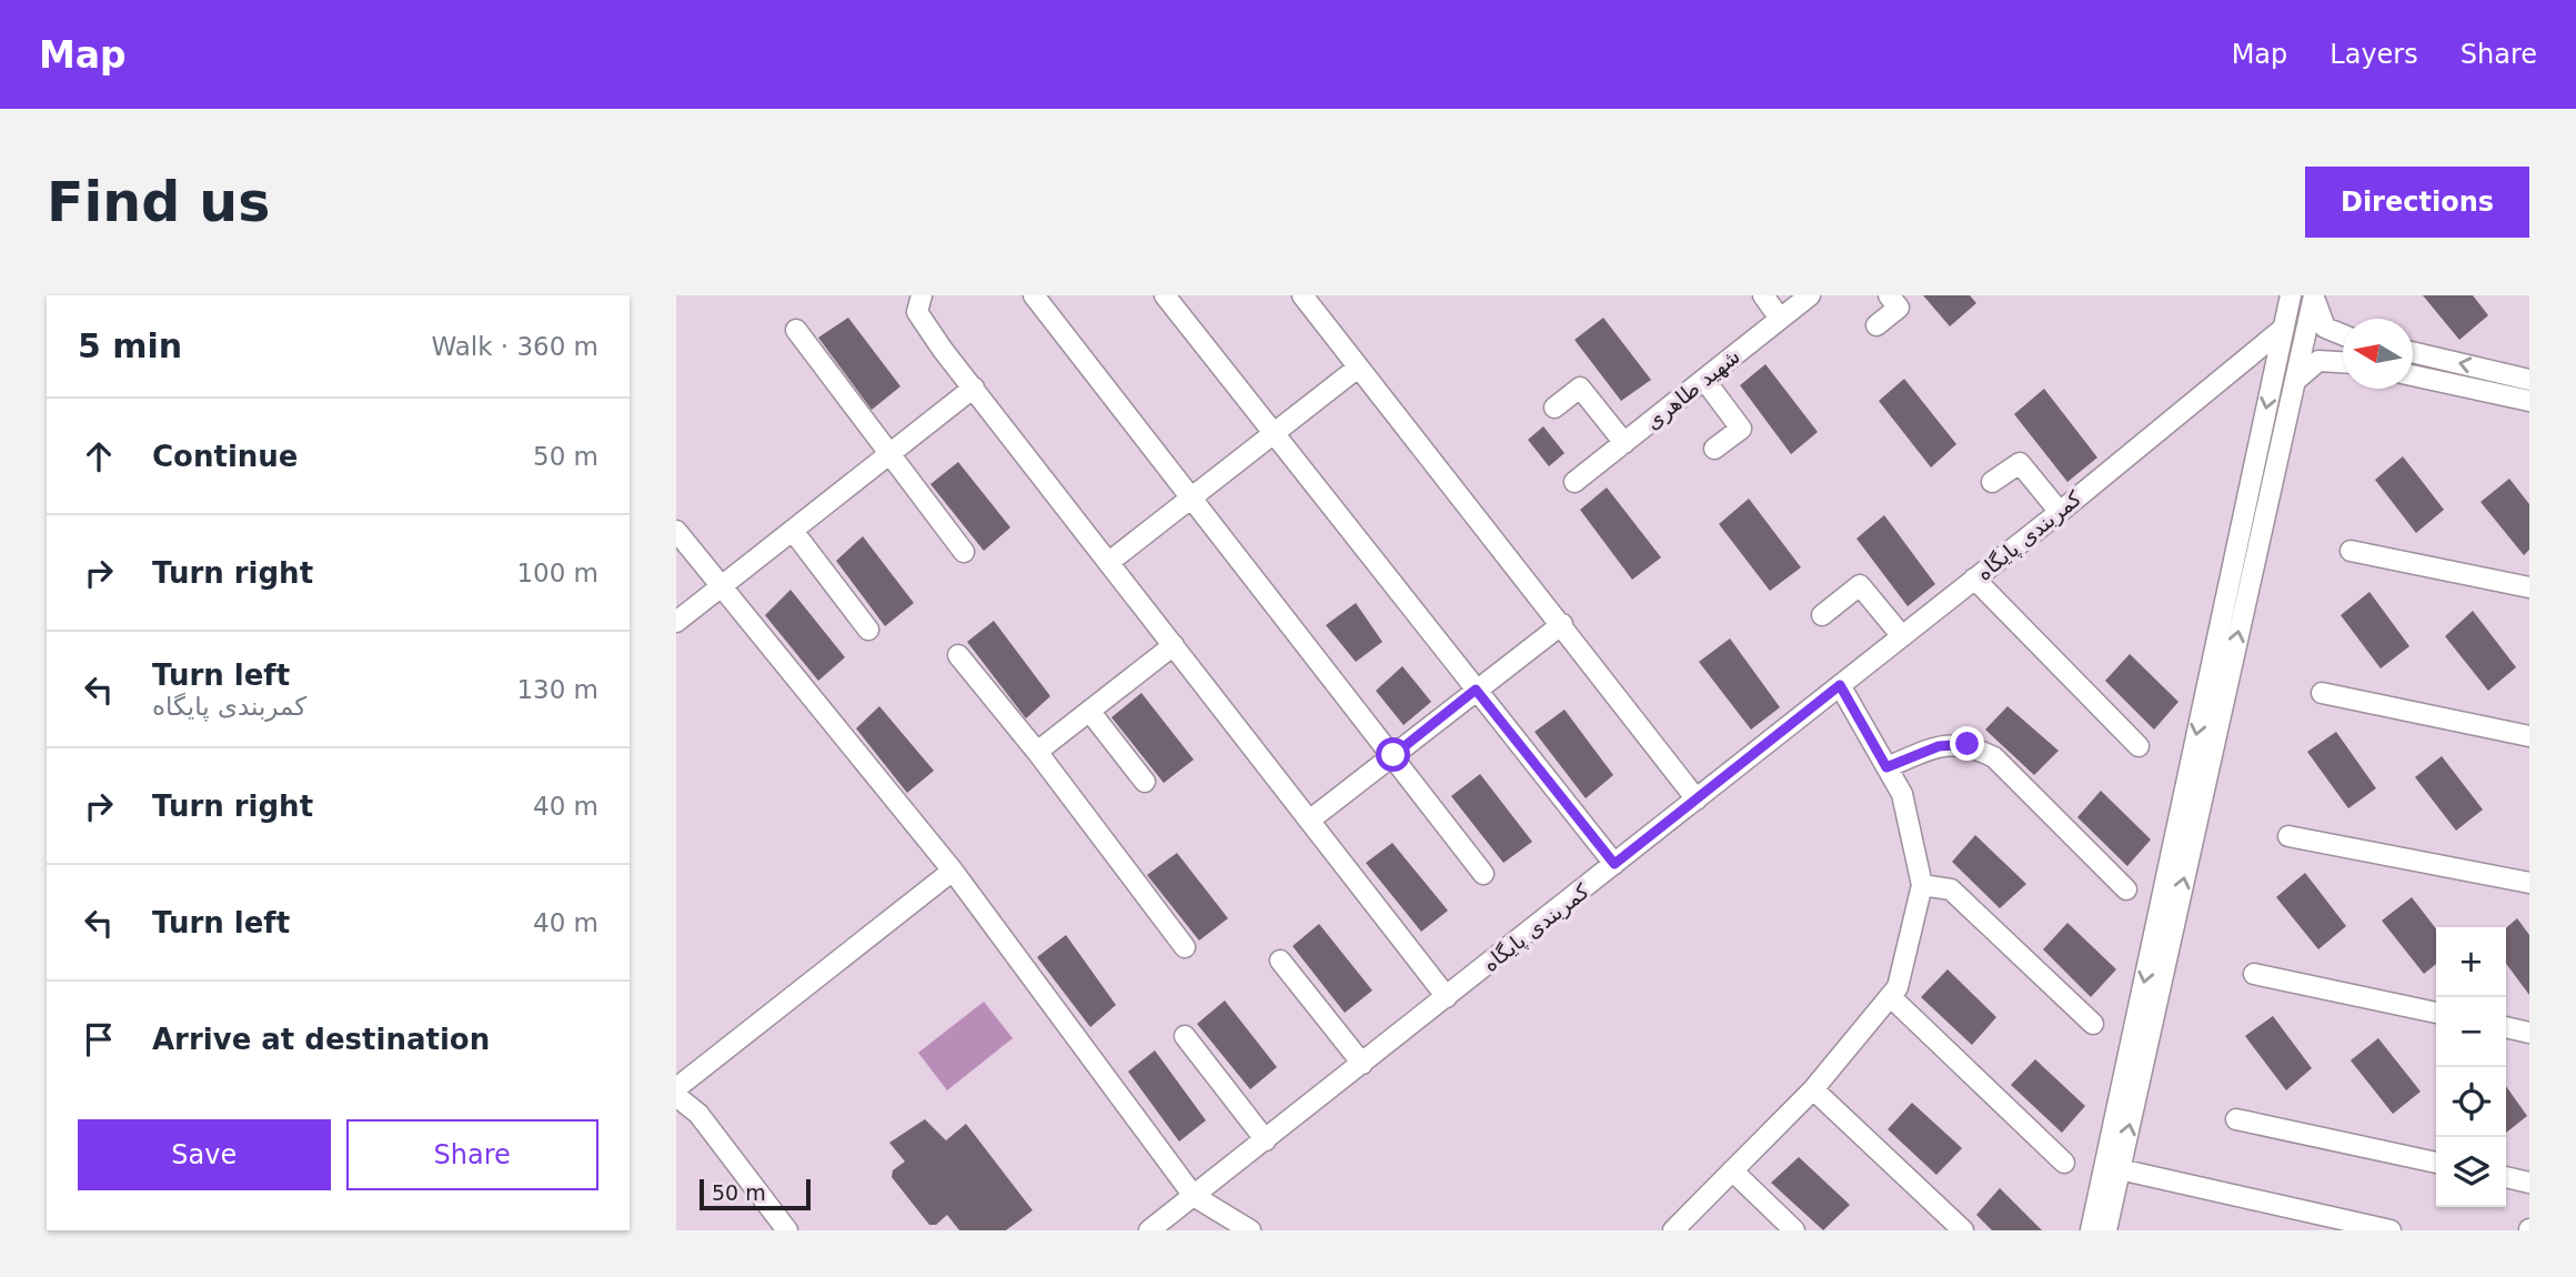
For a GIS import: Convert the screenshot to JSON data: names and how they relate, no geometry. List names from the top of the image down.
{
  "streets": {
    "street": ["شهید طاهری", "کمربندی پایگاه"]
  },
  "scale_bar": "50 m",
  "north": "left",
  "page": {
    "header": "Map",
    "nav": ["Map", "Layers", "Share"],
    "buttons": [
      "Directions",
      ["Save", "Share"]
    ],
    "title": "Find us",
    "heading": ["5 min", "Walk · 360 m"],
    "list": [
      ["Continue", "50 m"],
      ["Turn right", "100 m"],
      ["Turn left", "کمربندی پایگاه", "130 m"],
      ["Turn right", "40 m"],
      ["Turn left", "40 m"],
      "Arrive at destination"
    ],
    "map_buttons": ["+", "−"],
    "scale": "50 m"
  }
}
